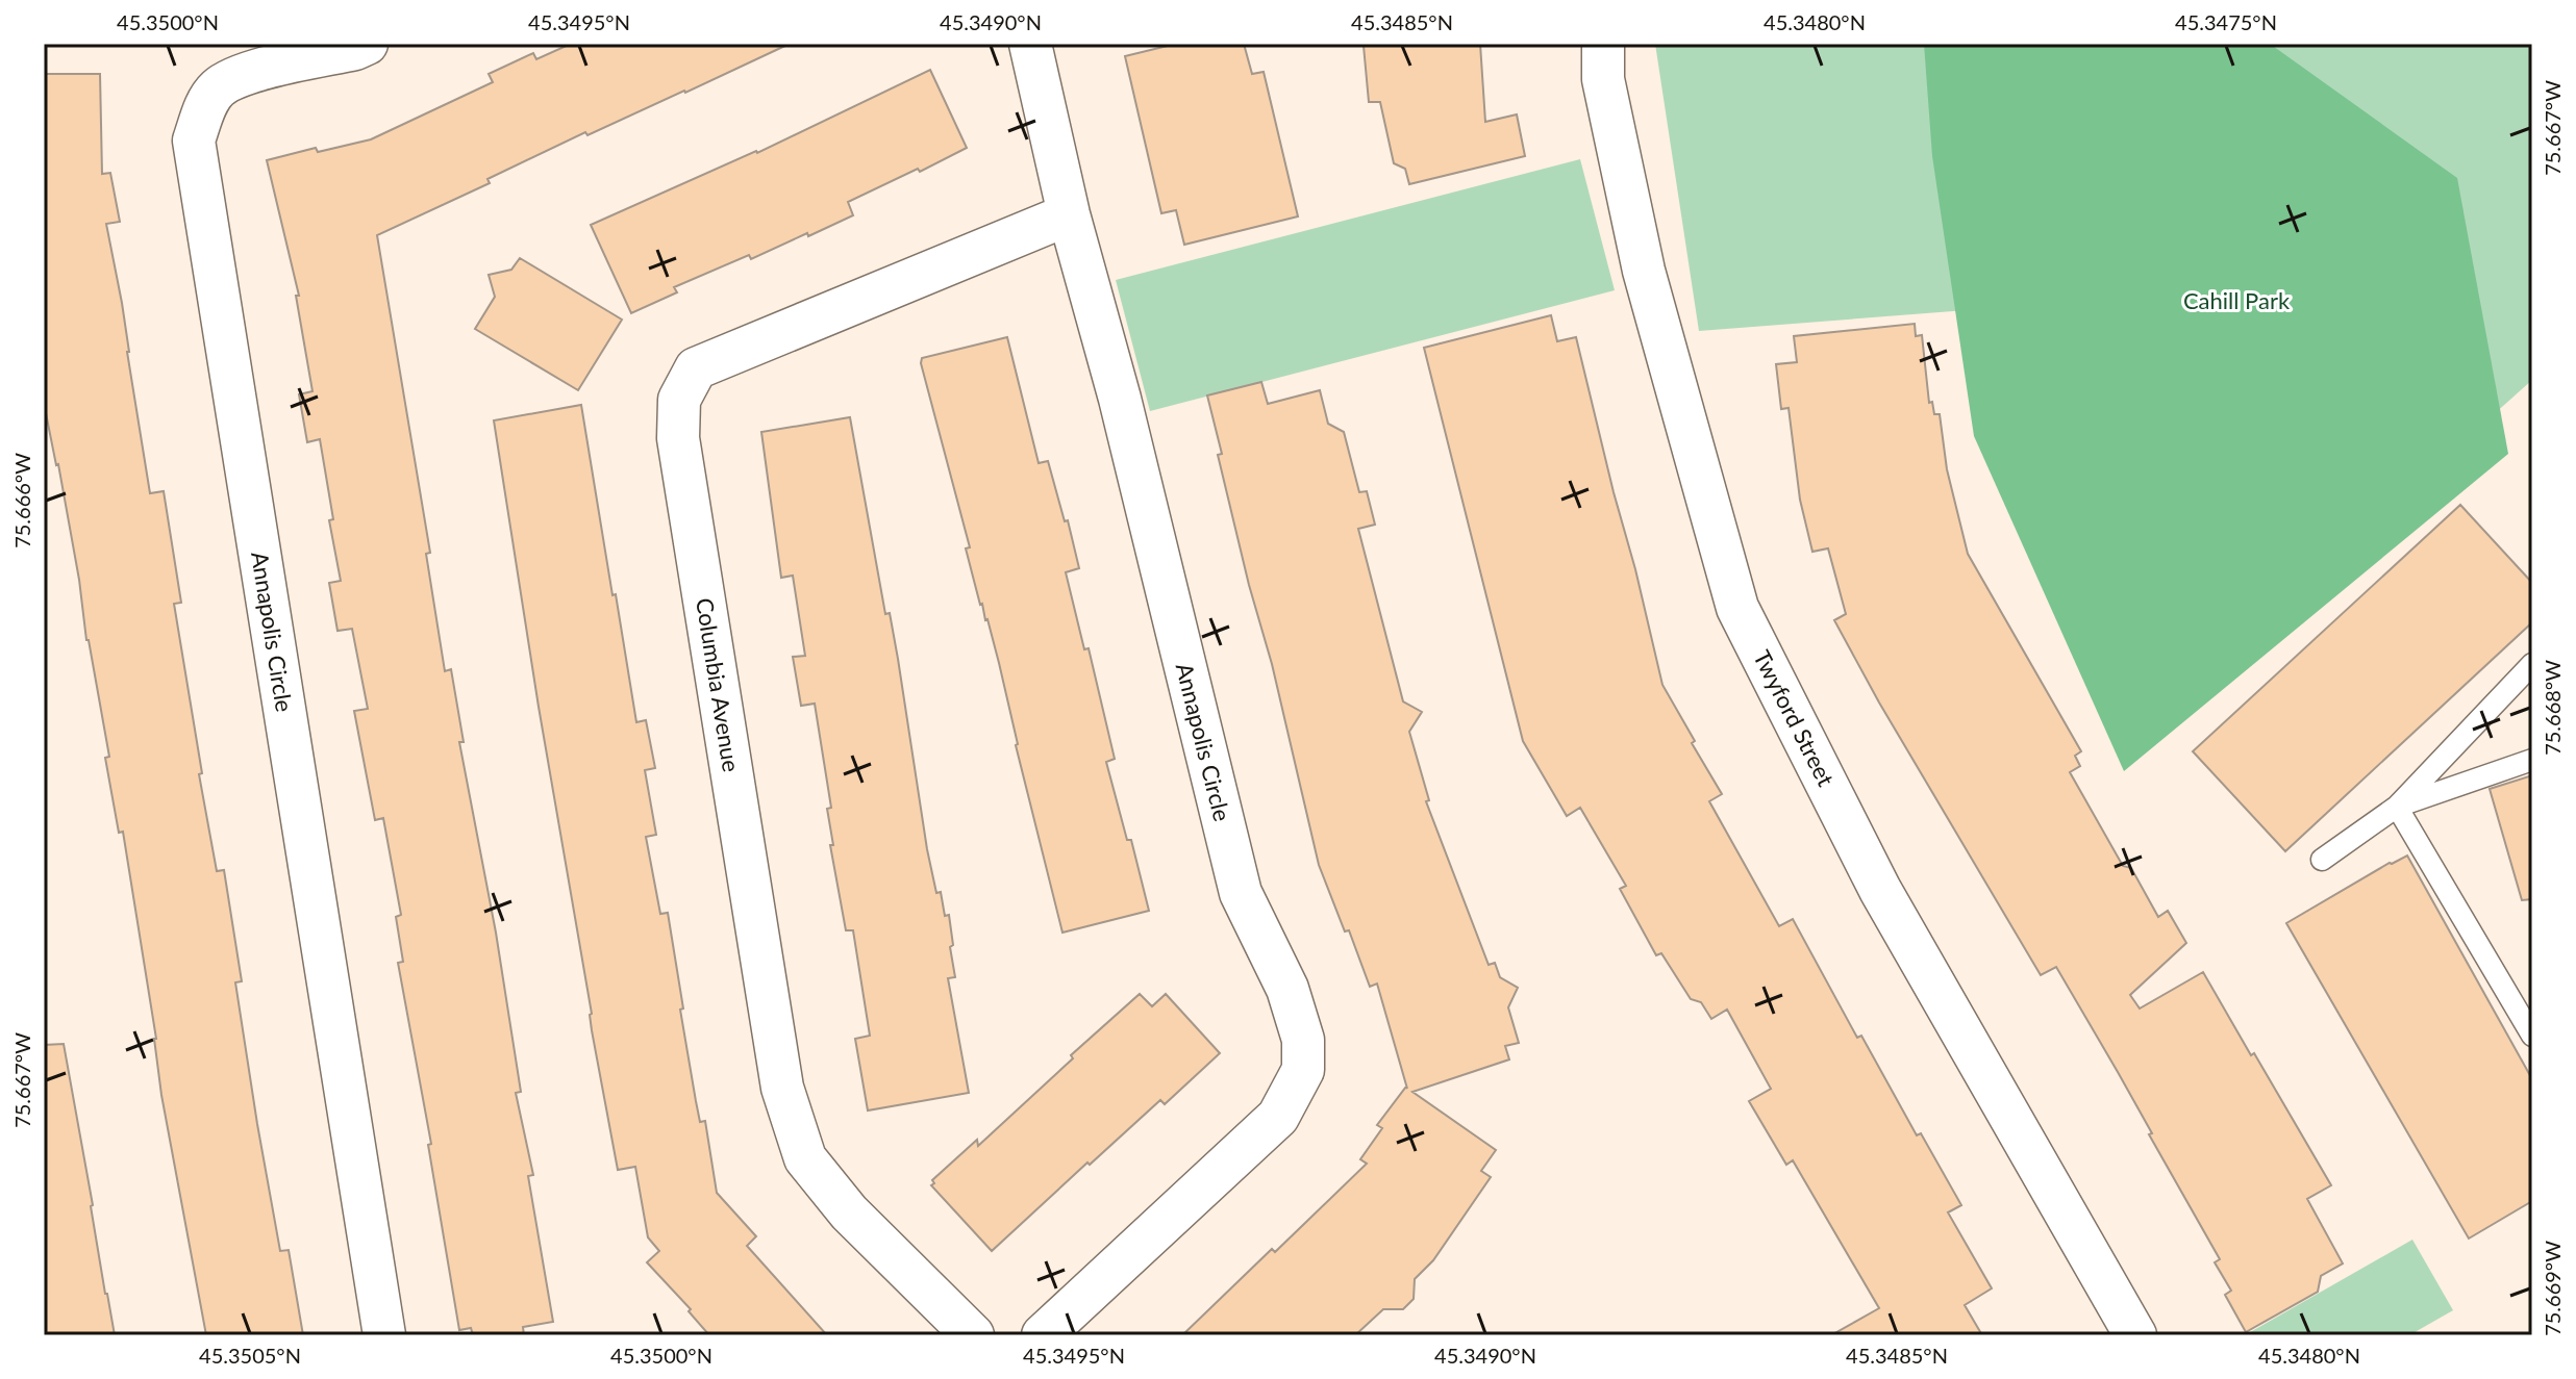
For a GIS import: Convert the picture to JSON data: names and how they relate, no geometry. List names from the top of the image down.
{
  "streets": {
    "street": ["Annapolis Circle", "Columbia Avenue", "Twyford Street"]
  },
  "crossings": [
    ["Annapolis Circle", "Columbia Avenue"]
  ],
  "parks": ["Cahill Park"],
  "coordinates": [
    "45.3500°N",
    "45.3495°N",
    "45.3490°N",
    "45.3485°N",
    "45.3480°N",
    "45.3475°N",
    "75.667°W",
    "75.666°W",
    "75.668°W",
    "75.669°W",
    "45.3505°N"
  ]
}
